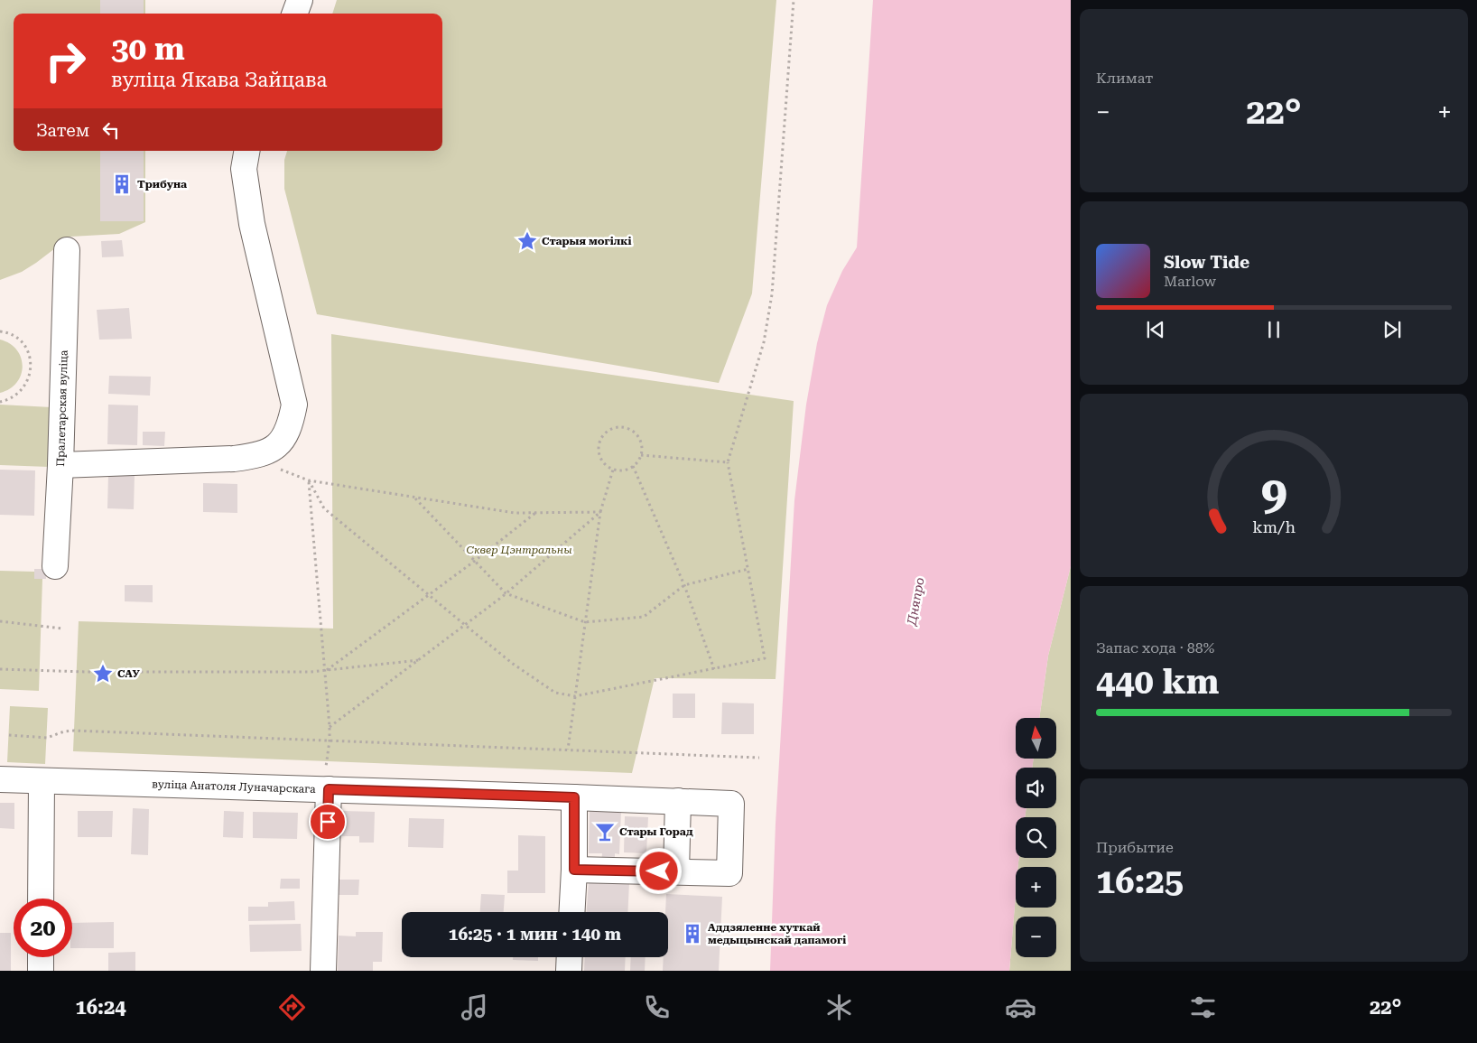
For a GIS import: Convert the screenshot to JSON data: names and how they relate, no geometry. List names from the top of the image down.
{
  "streets": {
    "street": ["Пралетарская вуліца", "вуліца Анатоля Луначарскага"]
  },
  "water": ["Дняпро"],
  "parks": ["Сквер Цэнтральны"],
  "places": {
    "building": ["Трибуна", "Аддзяленне хуткай медыцынскай дапамогі"],
    "place": ["Старыя могілкі", "САУ"],
    "bar": ["Стары Горад"]
  },
  "north": "top",
  "page": {
    "tile": [
      "Климат",
      ["Запас хода · 88%", "440 km"],
      ["Прибытие", "16:25"]
    ],
    "turn": ["30 m", "вуліца Якава Зайцава"],
    "heat": ["−", "22°", "+"],
    "then": "Затем",
    "song": ["Slow Tide", "Marlow"],
    "map_buttons": ["+", "−"],
    "limit": "20",
    "trip": "16:25 · 1 мин · 140 m",
    "tabs": ["16:24", "22°"],
    "gauge": ["9", "km/h"]
  }
}
